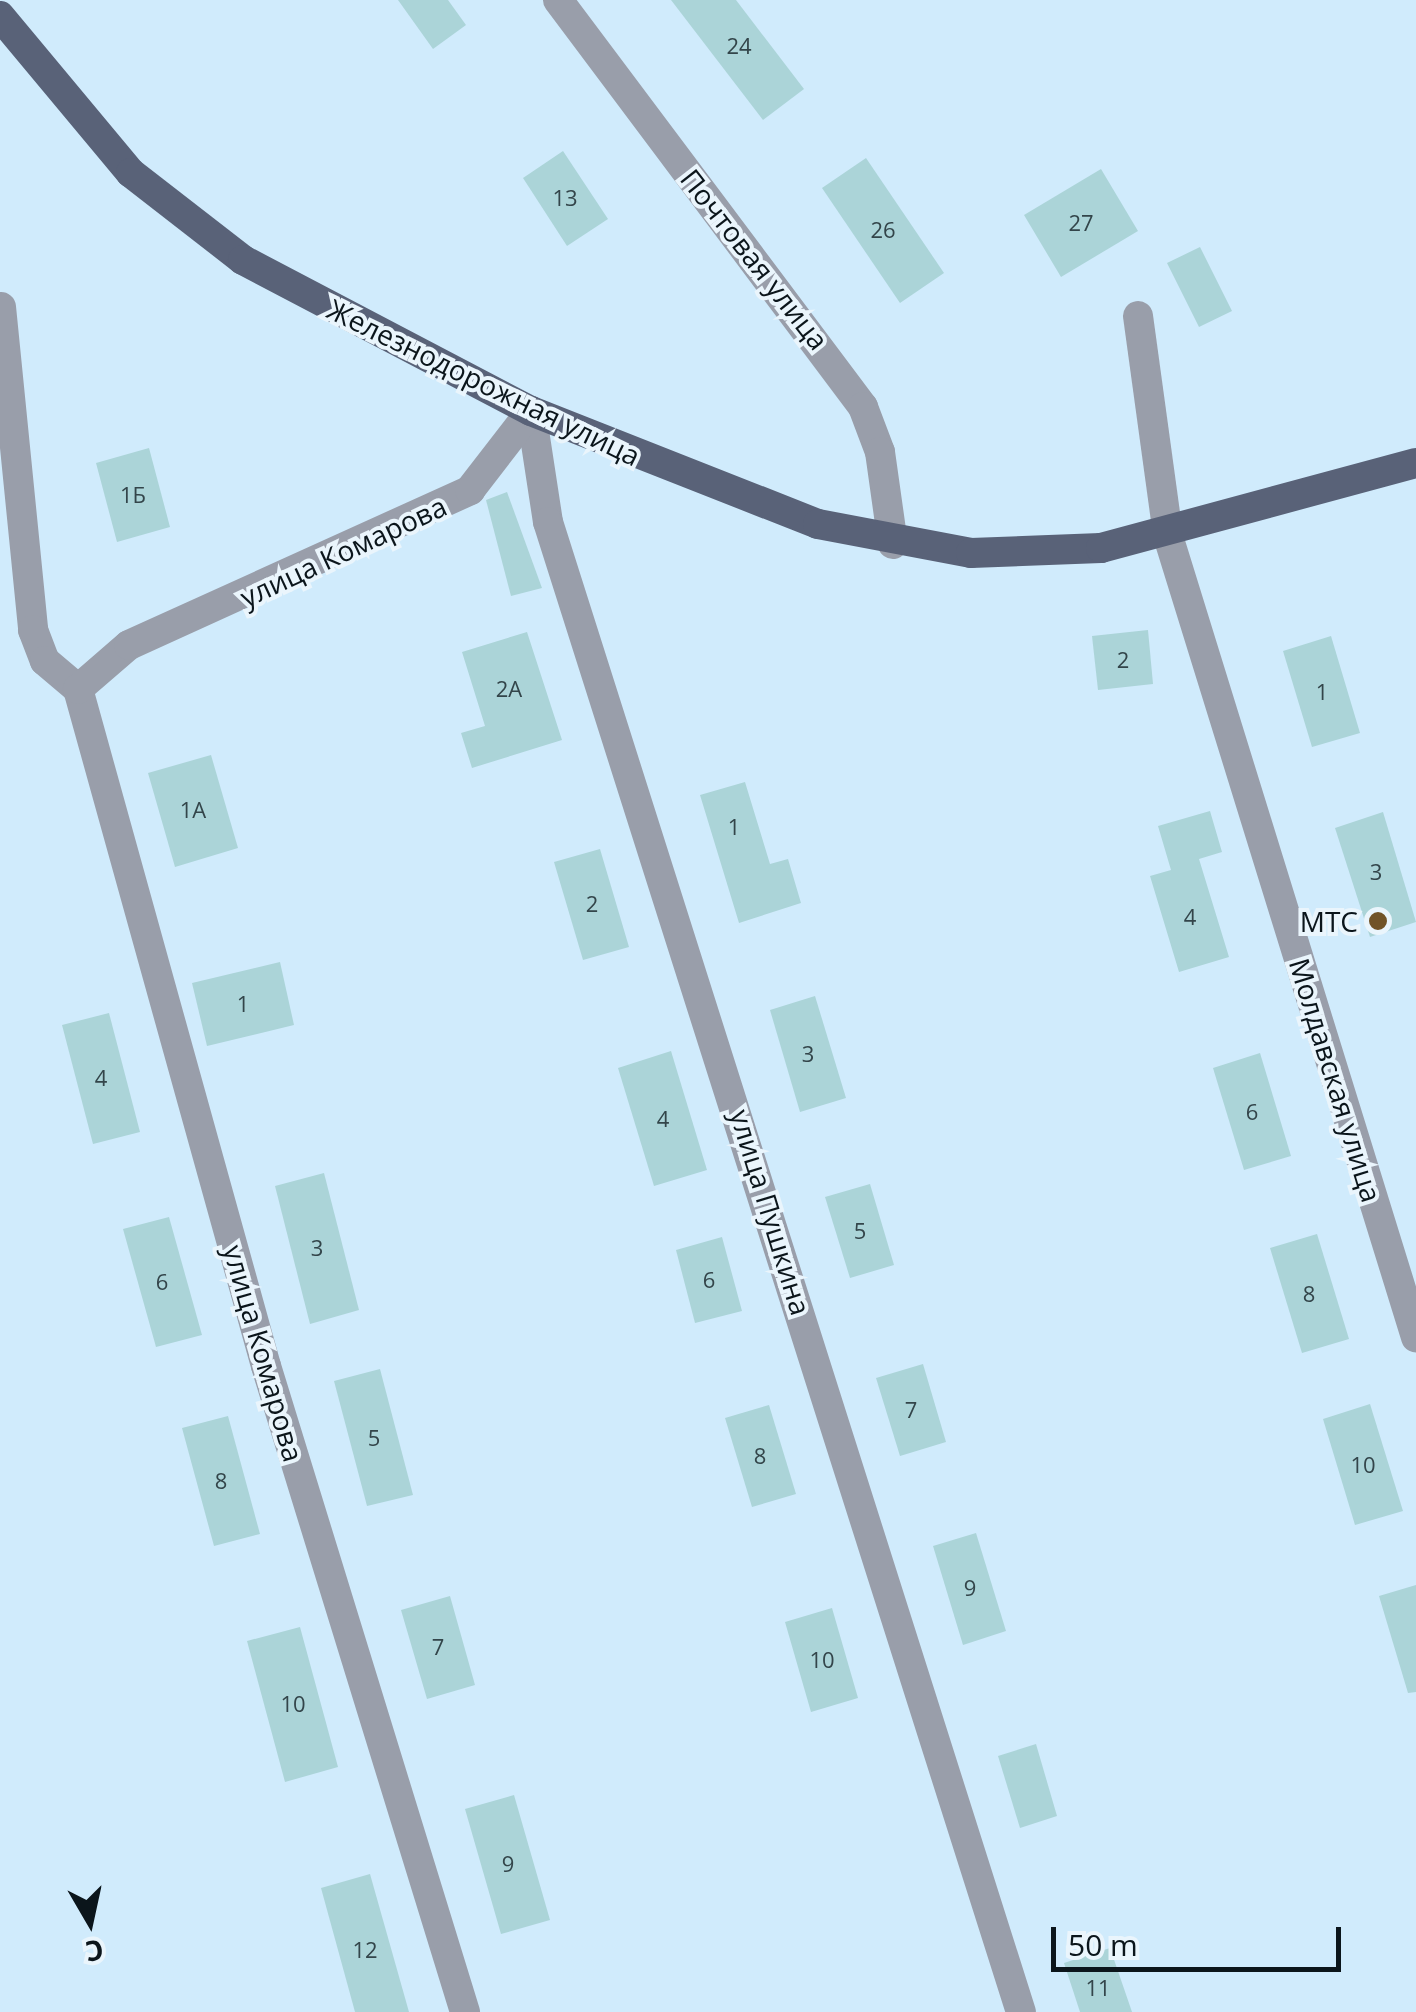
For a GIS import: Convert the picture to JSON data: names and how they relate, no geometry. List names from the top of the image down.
{
  "streets": {
    "main road": ["Железнодорожная улица"],
    "street": [
      "Почтовая улица",
      "улица Комарова",
      "Молдавская улица",
      "улица Пушкина"
    ]
  },
  "crossings": [
    ["Почтовая улица", "Железнодорожная улица"],
    ["Железнодорожная улица", "улица Комарова"],
    ["Железнодорожная улица", "Молдавская улица"],
    ["Железнодорожная улица", "улица Пушкина"],
    ["улица Комарова", "улица Пушкина"]
  ],
  "places": ["МТС"],
  "house_numbers": [
    "24",
    "13",
    "27",
    "26",
    "1Б",
    "2",
    "2А",
    "1",
    "1А",
    "1",
    "3",
    "2",
    "4",
    "1",
    "3",
    "4",
    "6",
    "4",
    "5",
    "3",
    "6",
    "6",
    "8",
    "7",
    "5",
    "8",
    "10",
    "8",
    "9",
    "7",
    "10",
    "10",
    "9",
    "12",
    "11"
  ],
  "scale_bar": "50 m",
  "north": "bottom"
}
